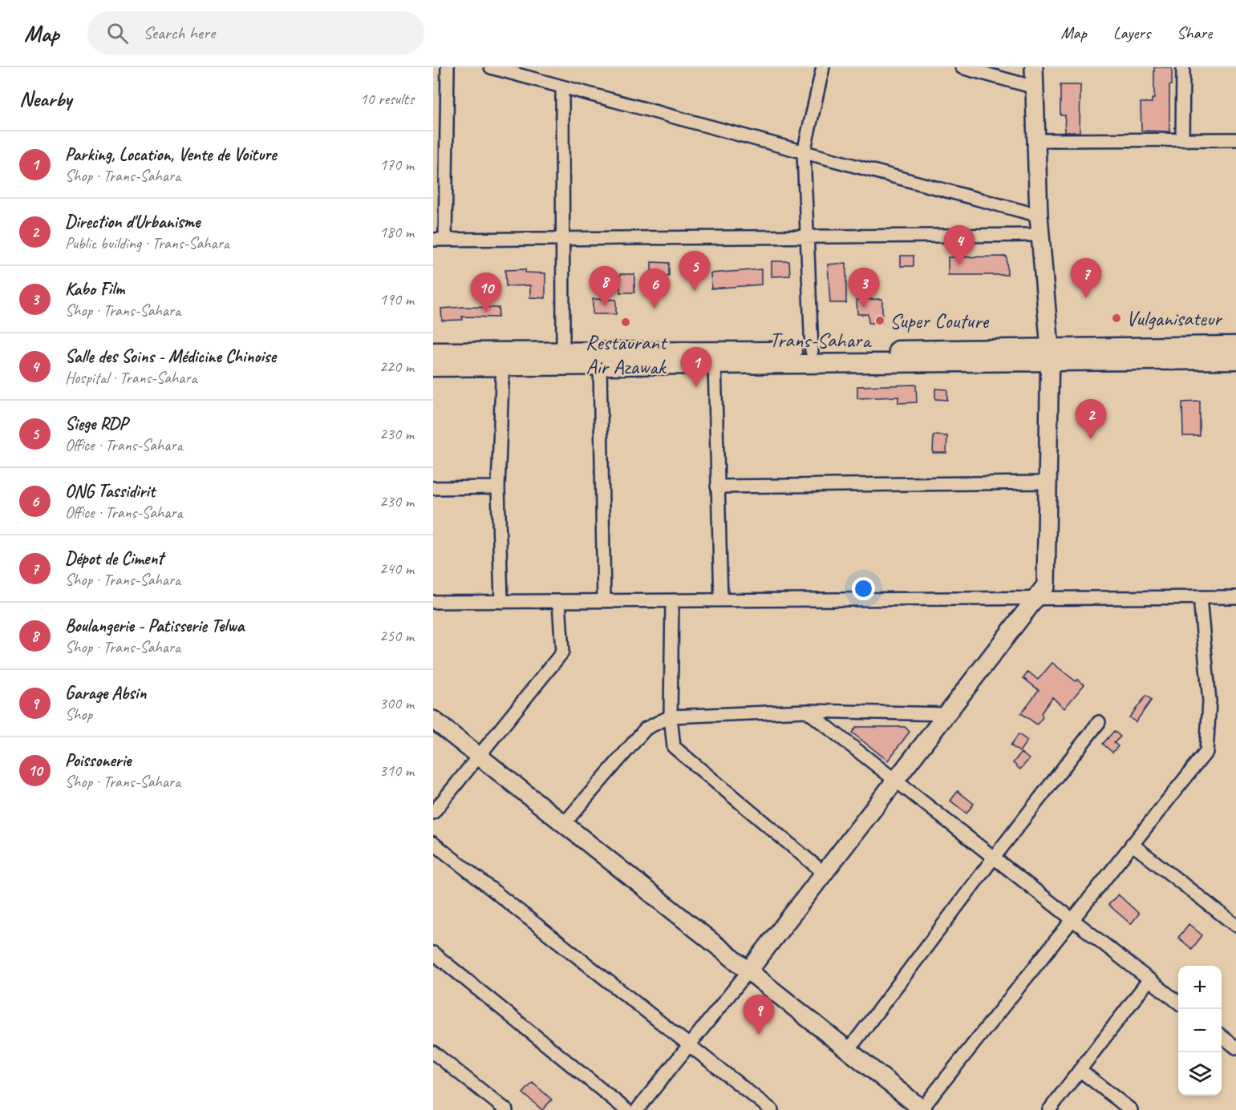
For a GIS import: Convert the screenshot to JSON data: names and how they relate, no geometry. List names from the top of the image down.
{
  "streets": {
    "main road": ["Trans-Sahara"]
  },
  "places": ["Vulganisateur", "Super Couture", "Restaurant Air Azawak"],
  "page": {
    "header": "Map",
    "search": "Search here",
    "nav": ["Map", "Layers", "Share"],
    "heading": ["Nearby", "10 results"],
    "list": [
      {
        "mark": "1",
        "name": "Parking, Location, Vente de Voiture",
        "note": "Shop · Trans-Sahara",
        "value": "170 m"
      },
      {
        "mark": "2",
        "name": "Direction d'Urbanisme",
        "note": "Public building · Trans-Sahara",
        "value": "180 m"
      },
      {
        "mark": "3",
        "name": "Kabo Film",
        "note": "Shop · Trans-Sahara",
        "value": "190 m"
      },
      {
        "mark": "4",
        "name": "Salle des Soins - Médicine Chinoise",
        "note": "Hospital · Trans-Sahara",
        "value": "220 m"
      },
      {
        "mark": "5",
        "name": "Siege RDP",
        "note": "Office · Trans-Sahara",
        "value": "230 m"
      },
      {
        "mark": "6",
        "name": "ONG Tassidirit",
        "note": "Office · Trans-Sahara",
        "value": "230 m"
      },
      {
        "mark": "7",
        "name": "Dépot de Ciment",
        "note": "Shop · Trans-Sahara",
        "value": "240 m"
      },
      {
        "mark": "8",
        "name": "Boulangerie - Patisserie Telwa",
        "note": "Shop · Trans-Sahara",
        "value": "250 m"
      },
      {
        "mark": "9",
        "name": "Garage Absin",
        "note": "Shop",
        "value": "300 m"
      },
      {
        "mark": "10",
        "name": "Poissonerie",
        "note": "Shop · Trans-Sahara",
        "value": "310 m"
      }
    ],
    "pins": [
      "4",
      "5",
      "7",
      "8",
      "3",
      "6",
      "10",
      "1",
      "2",
      "9"
    ],
    "map_buttons": ["+", "−"]
  }
}
